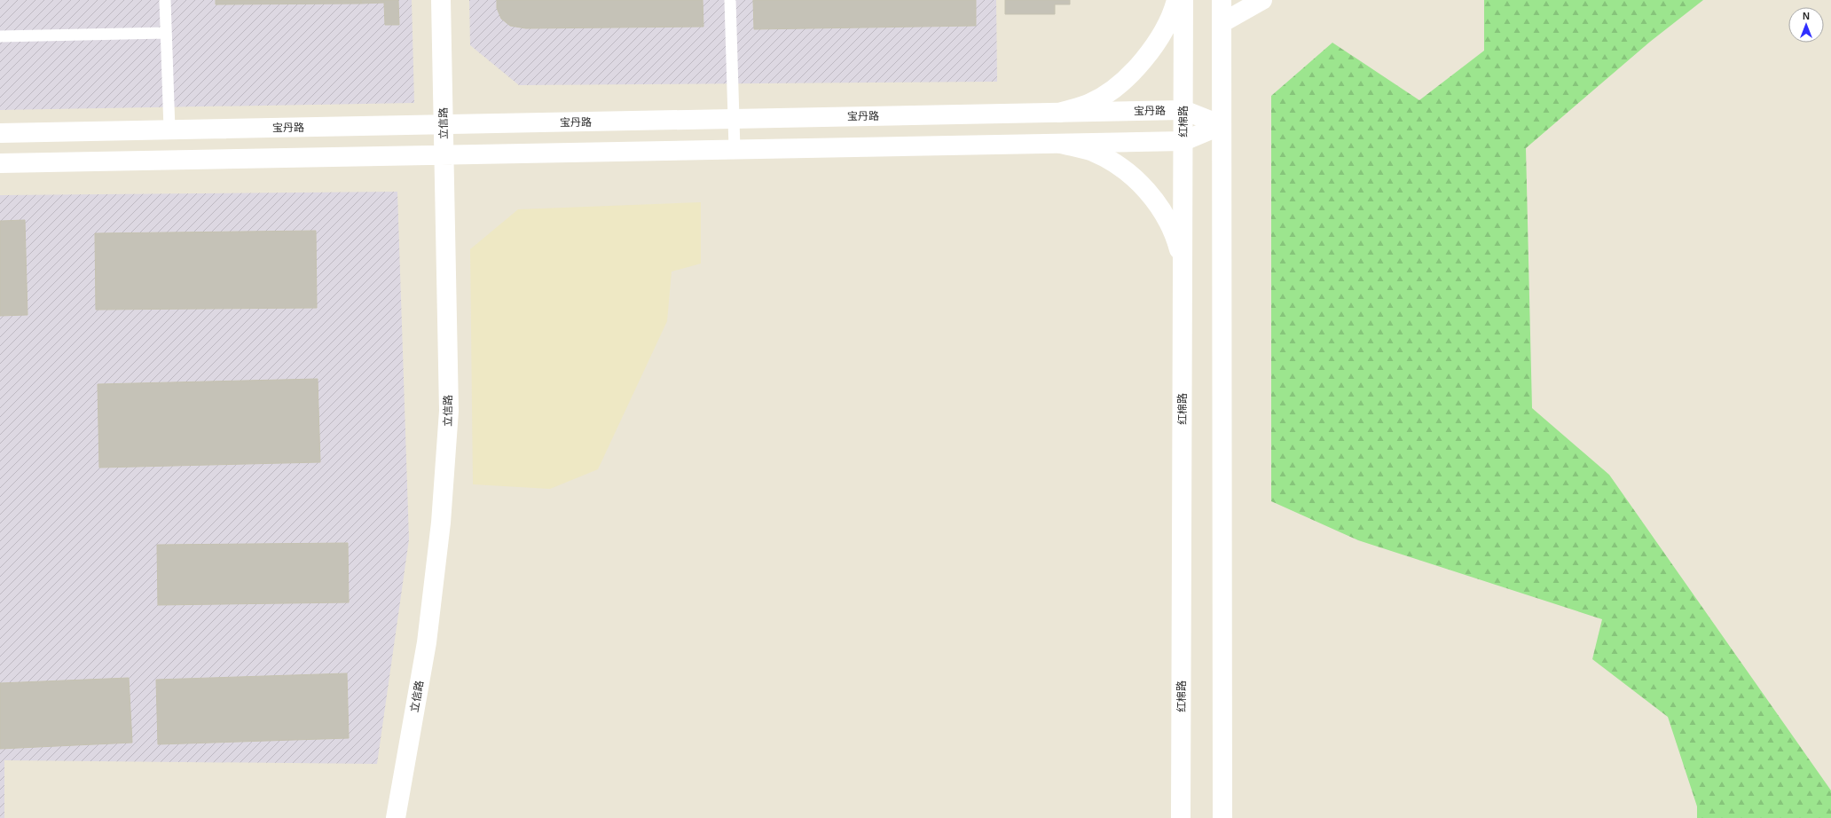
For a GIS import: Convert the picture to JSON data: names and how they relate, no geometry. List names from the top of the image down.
{
  "streets": {
    "street": ["宝丹路", "红棉路", "立信路"]
  },
  "crossings": [
    ["宝丹路", "红棉路"],
    ["宝丹路", "立信路"]
  ],
  "north": "top"
}
